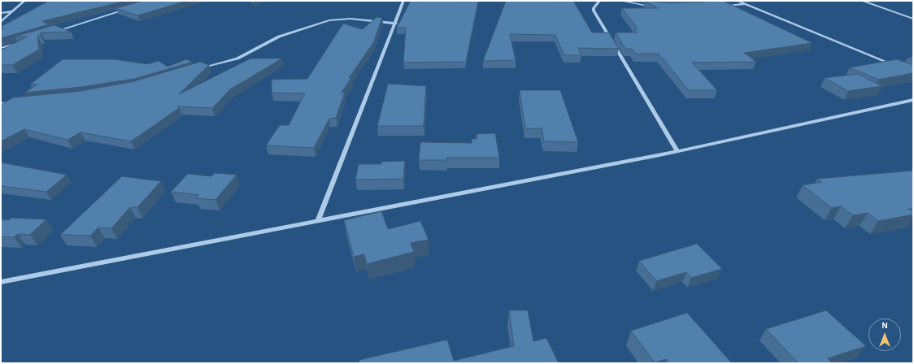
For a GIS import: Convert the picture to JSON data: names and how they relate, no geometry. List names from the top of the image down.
{
  "north": "top"
}
